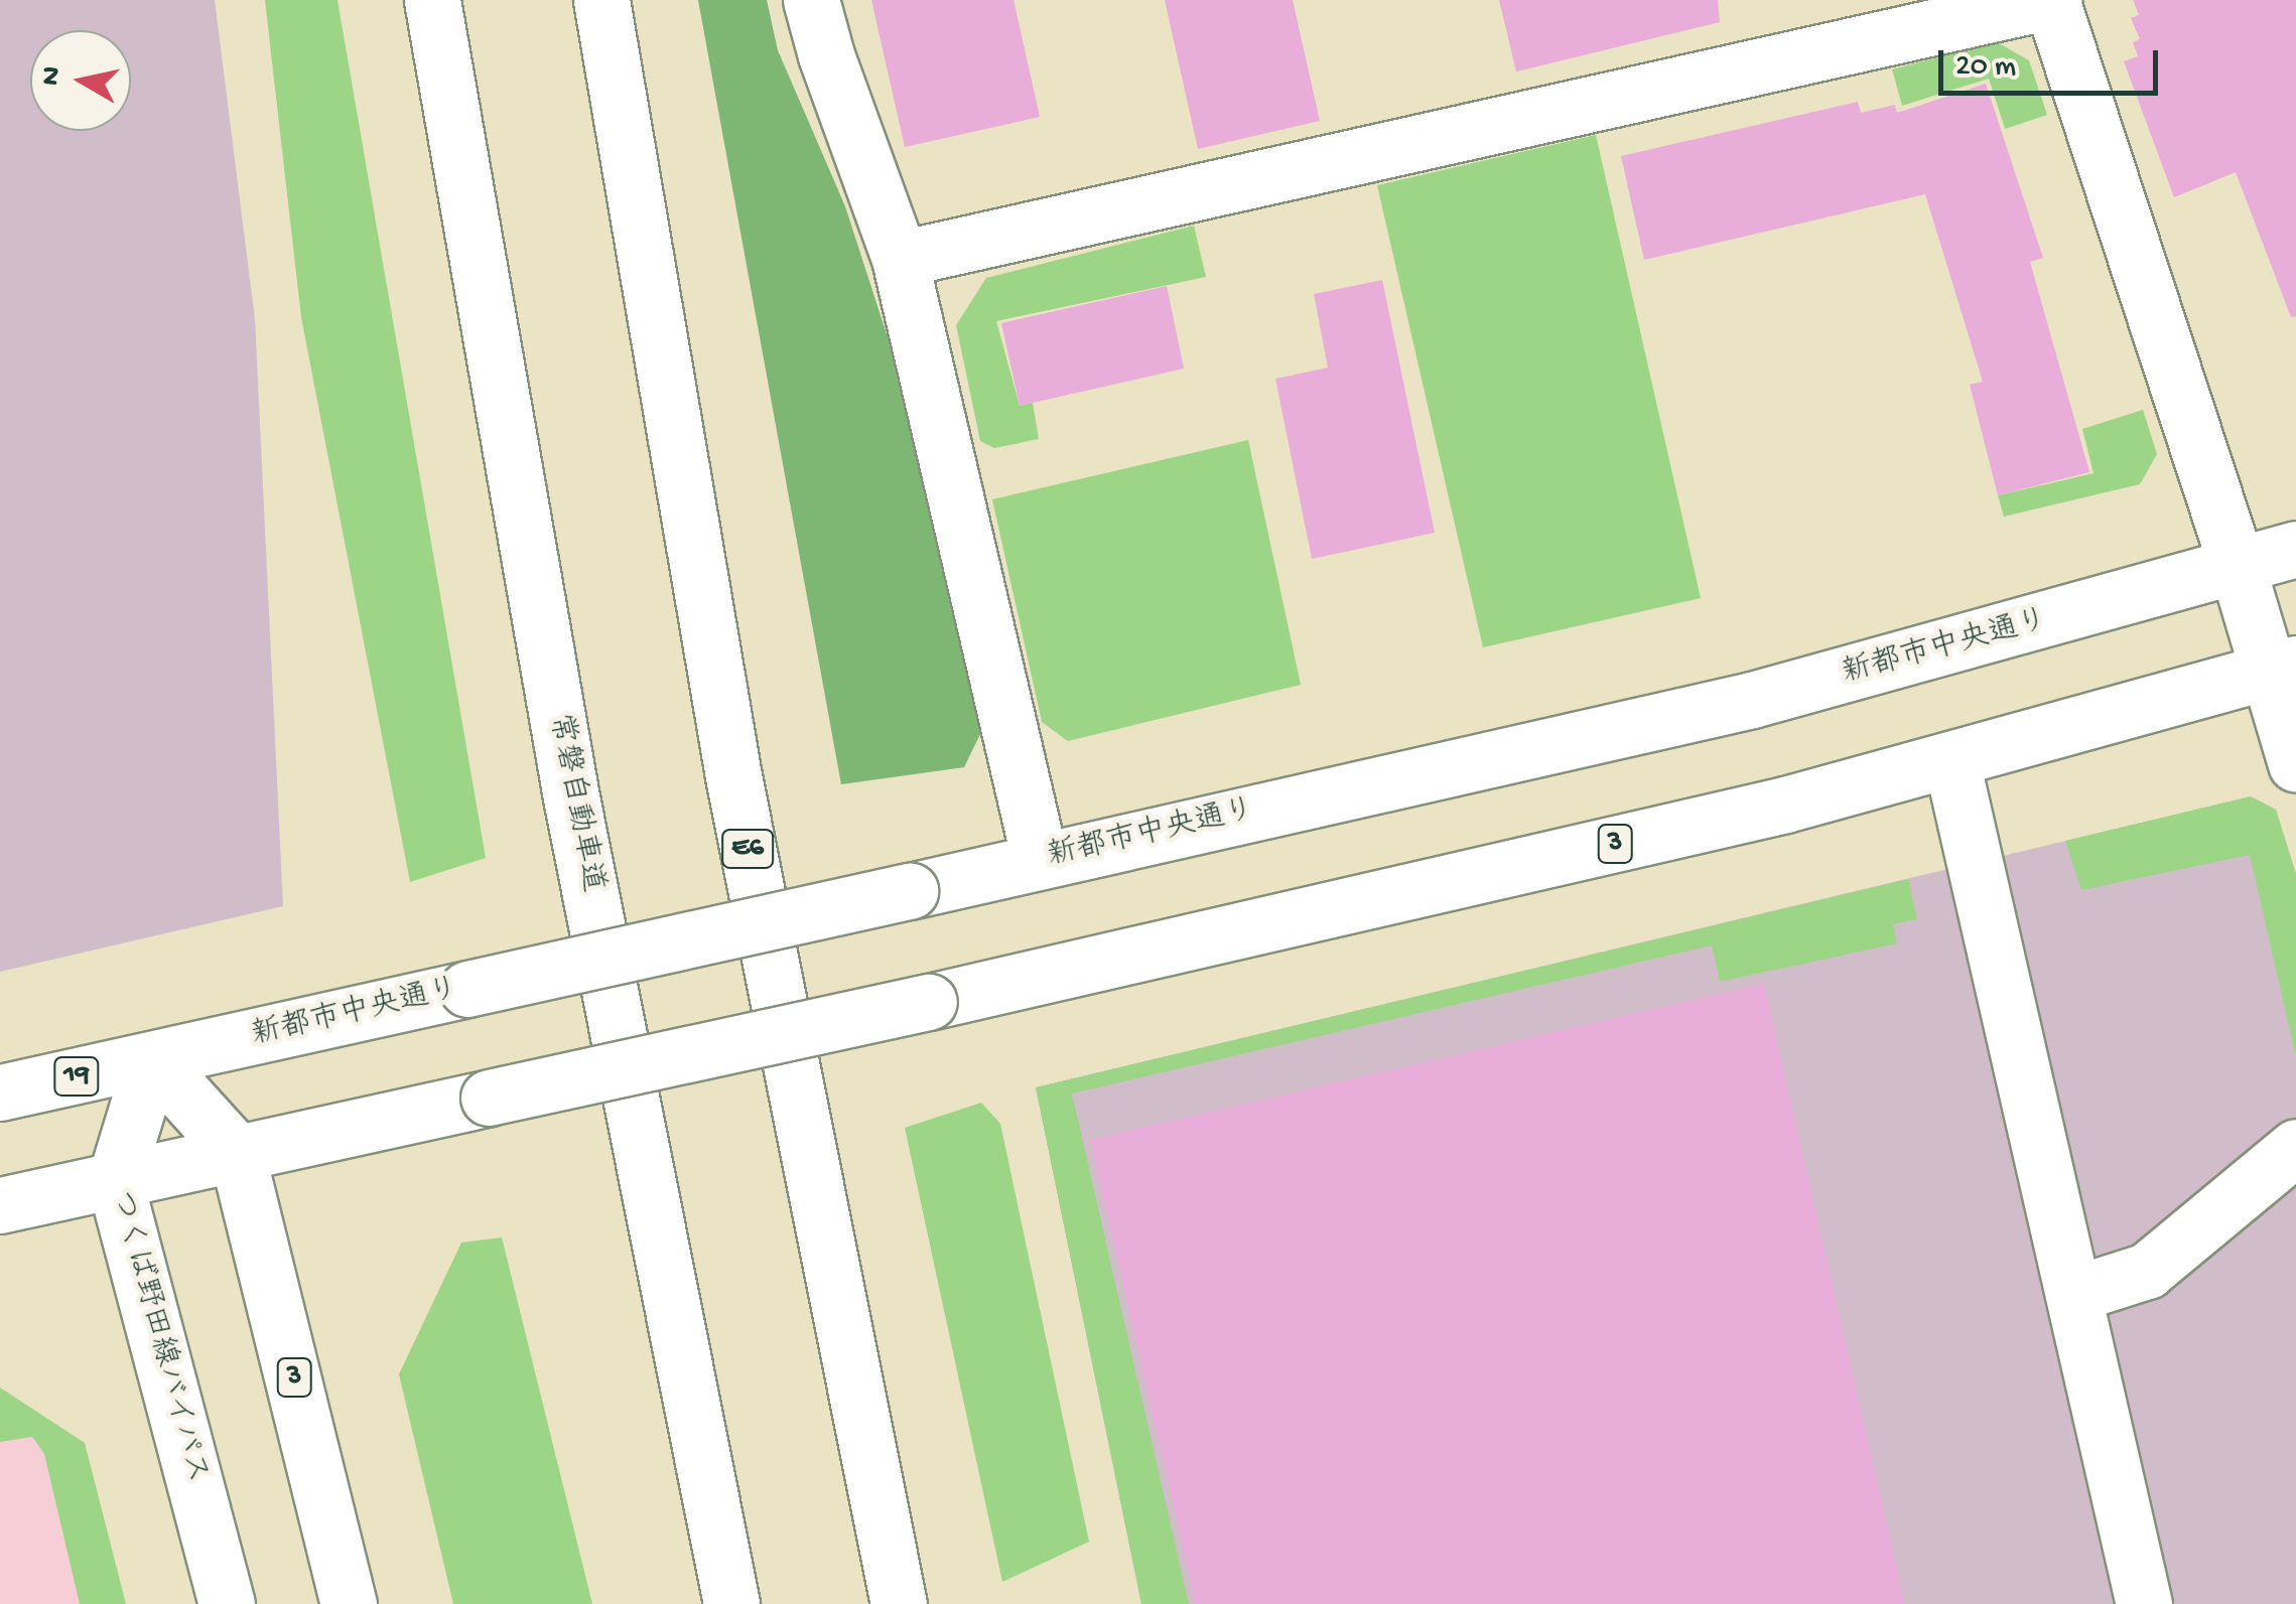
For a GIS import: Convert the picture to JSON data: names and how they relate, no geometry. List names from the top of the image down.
{
  "streets": {
    "main road": [
      "新都市中央通り",
      "常磐自動車道",
      "3",
      "E6",
      "19",
      "つくば野田線バイパス"
    ]
  },
  "crossings": [
    ["新都市中央通り", "3"],
    ["新都市中央通り", "つくば野田線バイパス"],
    ["3", "つくば野田線バイパス"]
  ],
  "scale_bar": "20 m",
  "north": "left"
}
